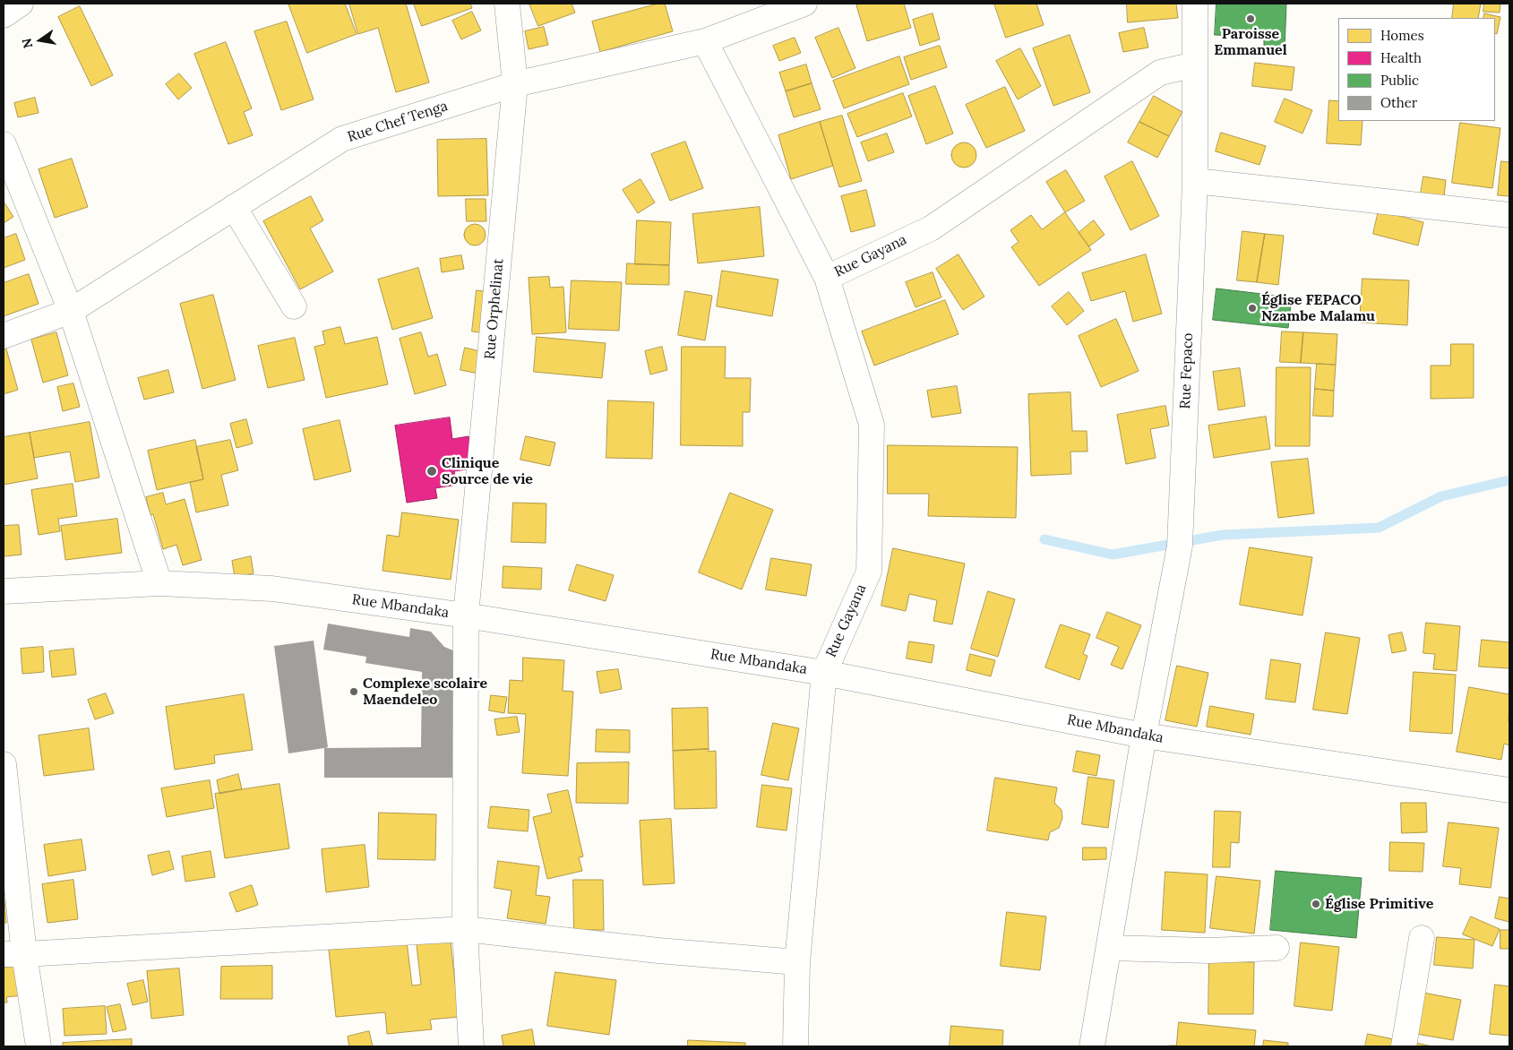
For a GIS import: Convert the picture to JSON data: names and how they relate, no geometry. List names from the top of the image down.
{
  "streets": {
    "street": [
      "Rue Chef Tenga",
      "Rue Gayana",
      "Rue Orphelinat",
      "Rue Fepaco",
      "Rue Mbandaka"
    ]
  },
  "crossings": [
    ["Rue Chef Tenga", "Rue Orphelinat"],
    ["Rue Gayana", "Rue Fepaco"],
    ["Rue Gayana", "Rue Mbandaka"],
    ["Rue Orphelinat", "Rue Mbandaka"],
    ["Rue Fepaco", "Rue Mbandaka"]
  ],
  "places": [
    "Paroisse Emmanuel",
    "Église FEPACO Nzambe Malamu",
    "Clinique Source de vie",
    "Complexe scolaire Maendeleo",
    "Église Primitive"
  ],
  "legend": [
    "Homes",
    "Health",
    "Public",
    "Other"
  ],
  "north": "left"
}
